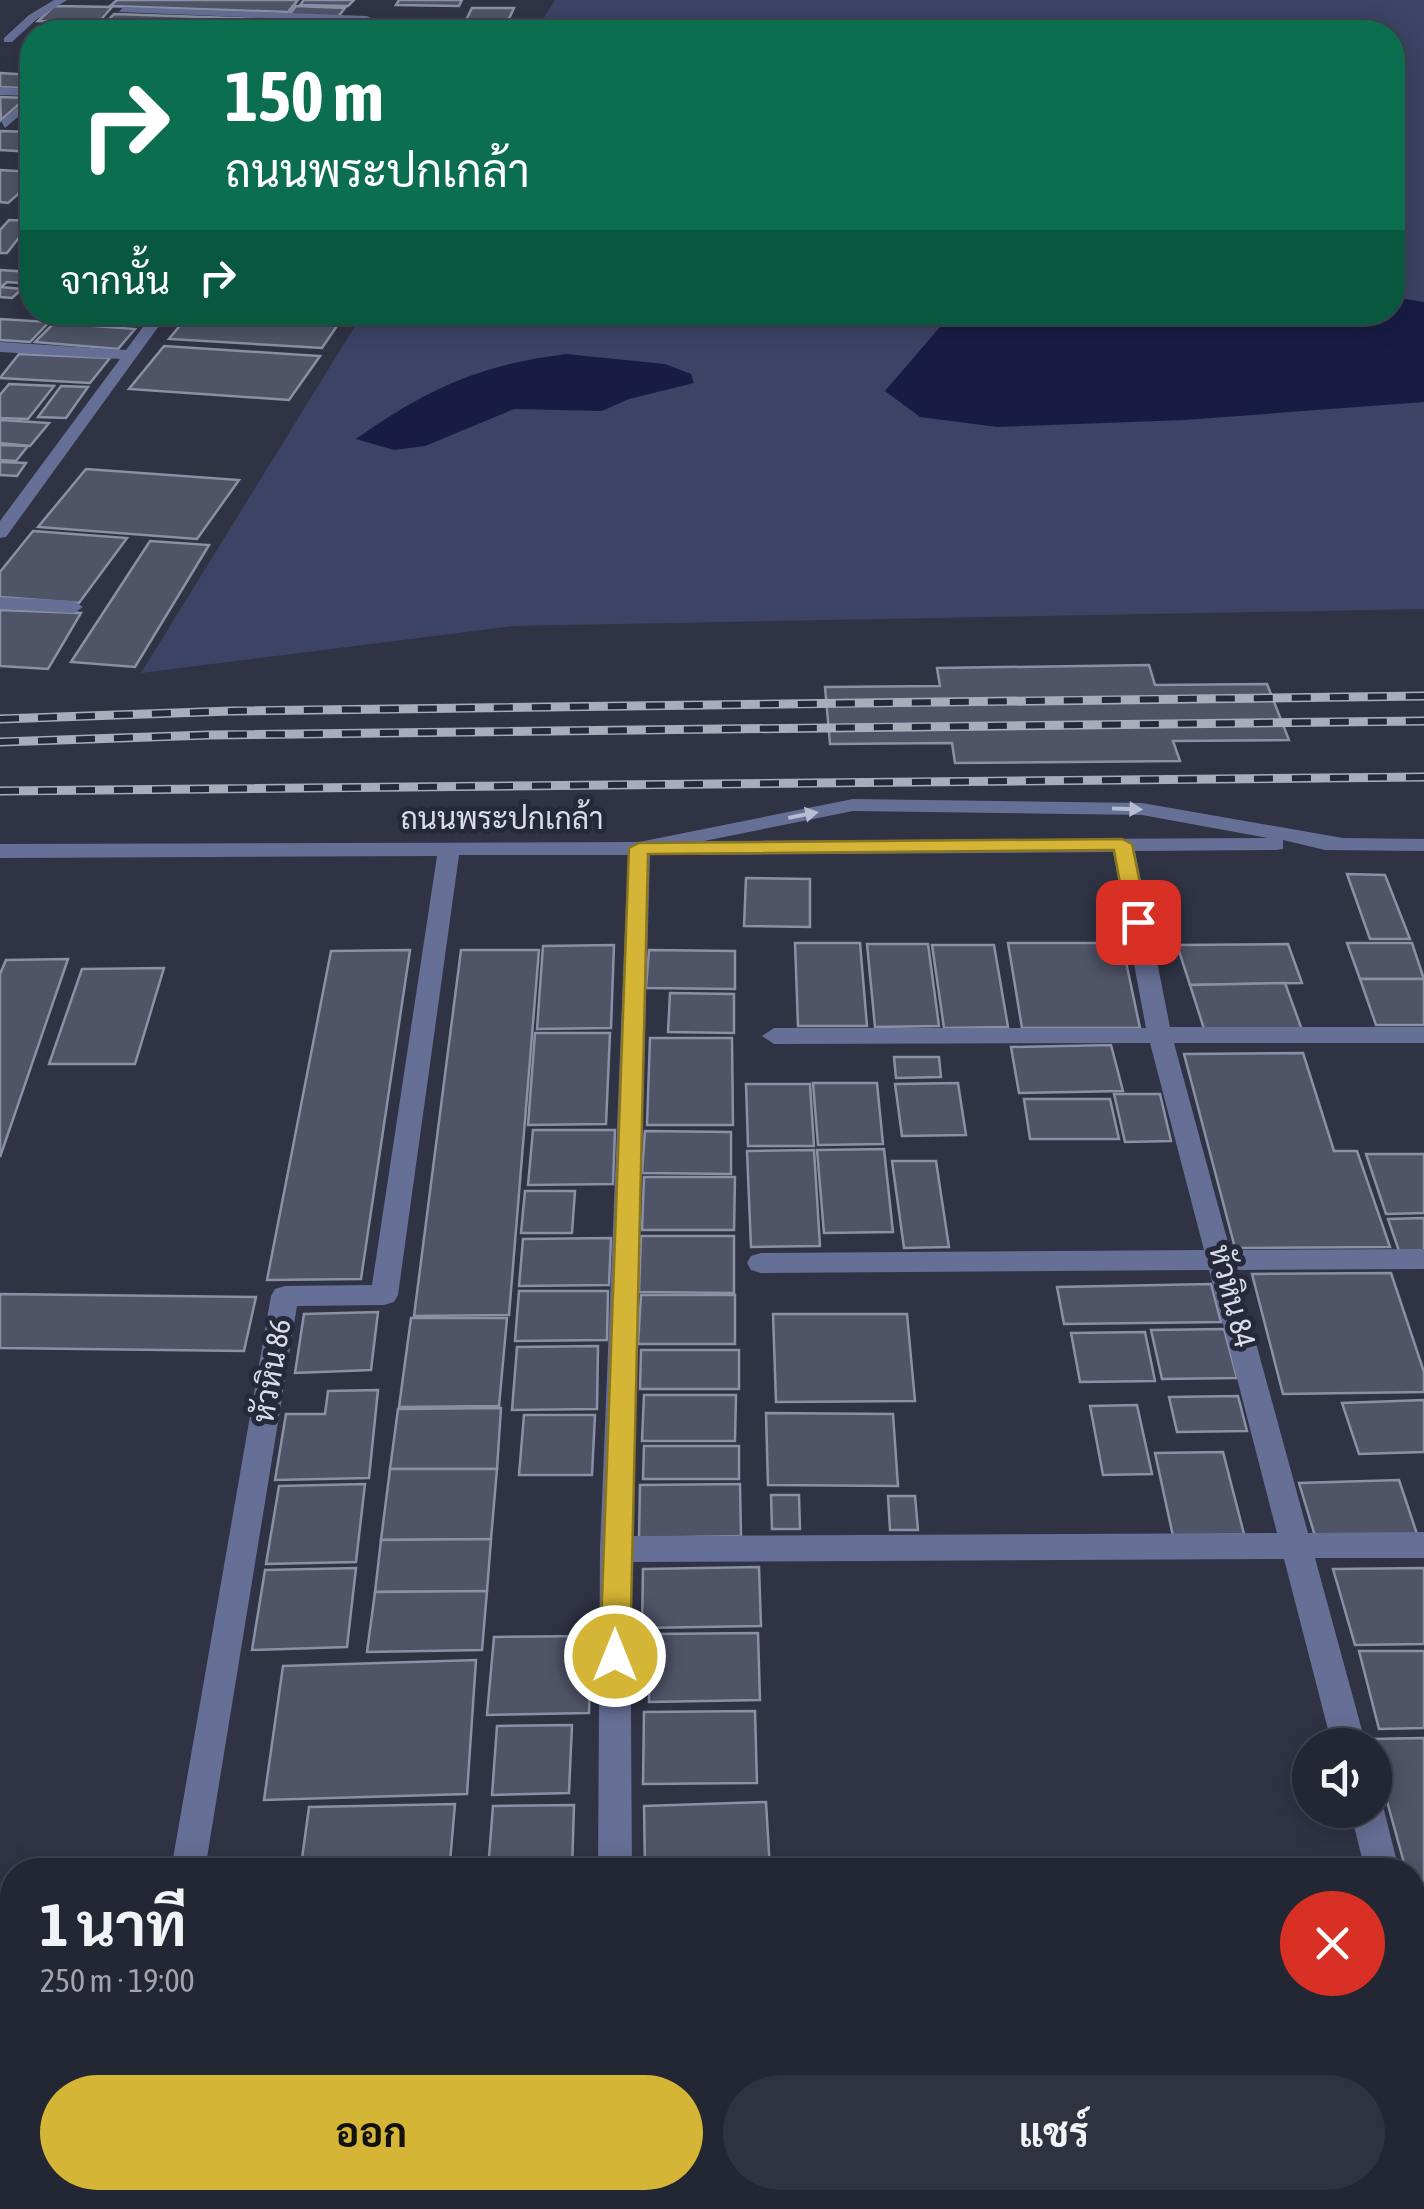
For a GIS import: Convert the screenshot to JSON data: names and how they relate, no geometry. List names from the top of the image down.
{
  "streets": {
    "street": ["ถนนพระปกเกล้า", "หัวหิน 84", "หัวหิน 86"]
  },
  "crossings": [
    ["ถนนพระปกเกล้า", "หัวหิน 84"],
    ["ถนนพระปกเกล้า", "หัวหิน 86"]
  ],
  "page": {
    "turn": ["150 m", "ถนนพระปกเกล้า"],
    "then": "จากนั้น",
    "heading": ["1 นาที", "250 m · 19:00"],
    "buttons": ["ออก", "แชร์"]
  }
}
